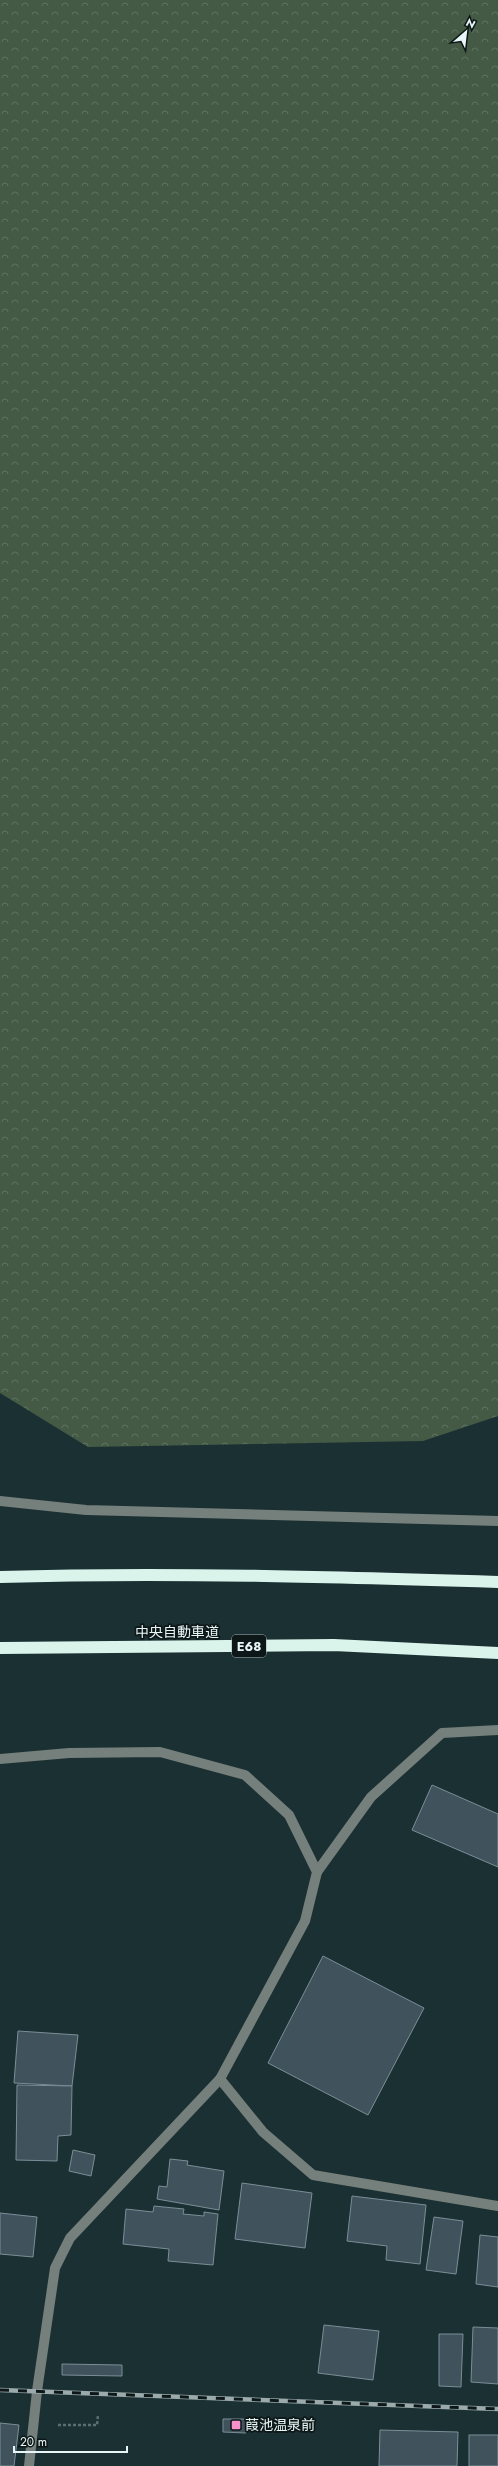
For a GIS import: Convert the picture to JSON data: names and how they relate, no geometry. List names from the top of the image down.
{
  "streets": {
    "highway": ["中央自動車道", "E68"]
  },
  "places": {
    "transit": ["葭池温泉前"]
  },
  "scale_bar": "20 m",
  "north": "top right"
}
